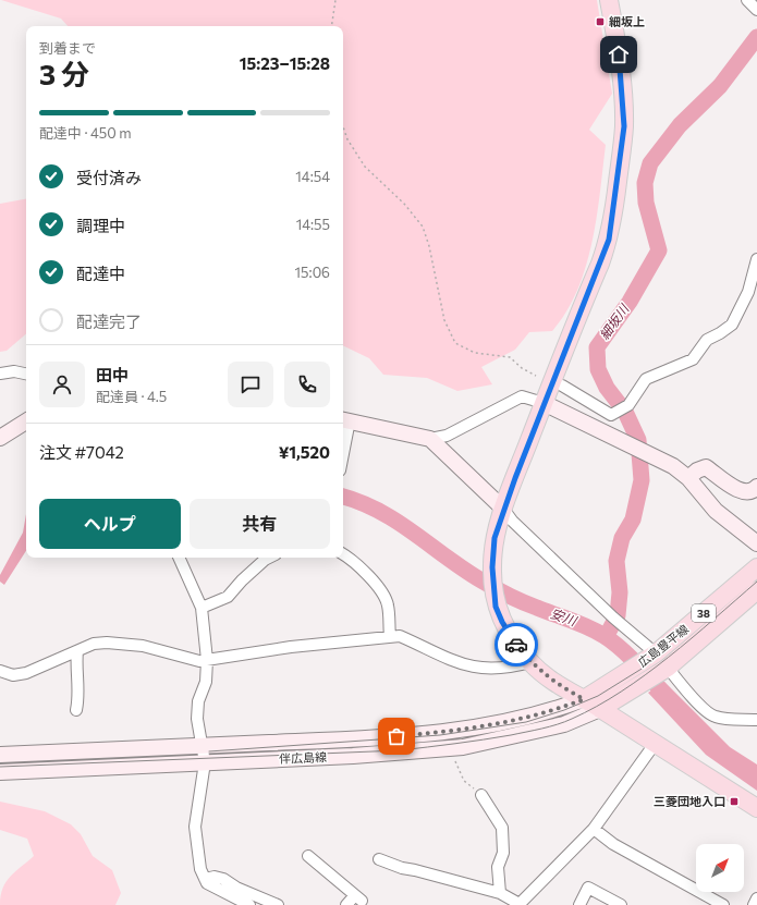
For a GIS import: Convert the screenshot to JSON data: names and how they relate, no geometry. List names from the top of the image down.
{
  "streets": {
    "main road": ["38", "広島豊平線", "伴広島線"]
  },
  "crossings": [
    ["広島豊平線", "伴広島線"]
  ],
  "water": ["細坂川", "安川"],
  "places": {
    "transit": ["細坂上", "三菱団地入口"]
  },
  "north": "top right",
  "page": {
    "heading": ["3 分", "到着まで", "15:23–15:28"],
    "panel": [
      "田中",
      "配達員 · 4.5",
      "注文 #7042",
      "¥1,520"
    ],
    "bar": "配達中 · 450 m",
    "list": [
      ["受付済み", "14:54"],
      ["調理中", "14:55"],
      ["配達中", "15:06"],
      "配達完了"
    ],
    "buttons": ["ヘルプ", "共有"]
  }
}
